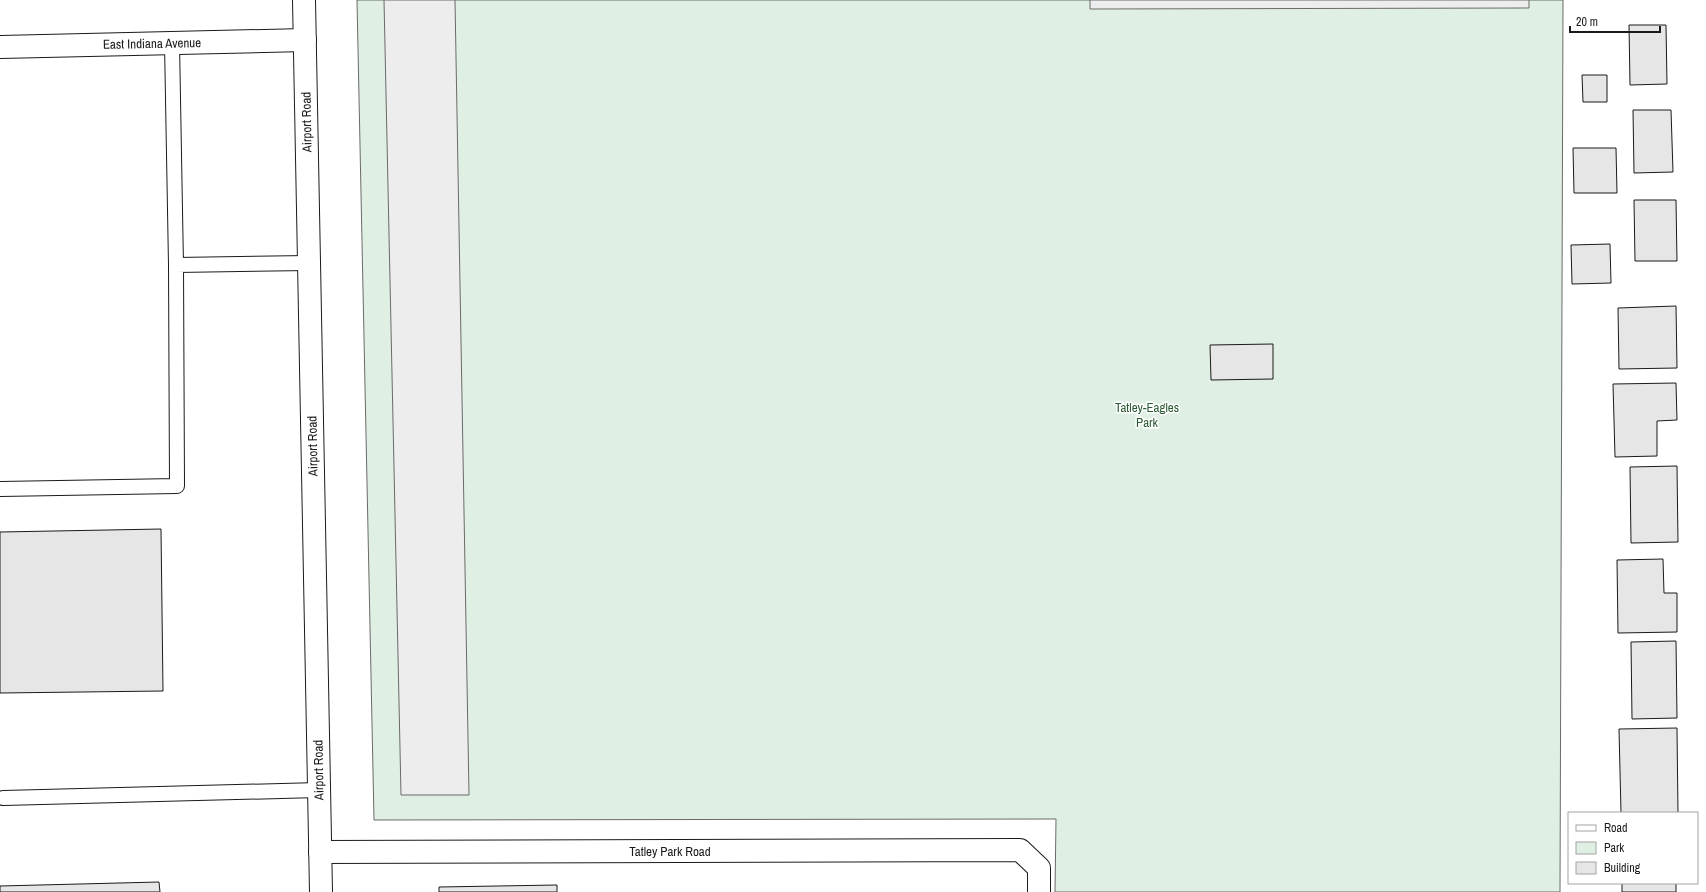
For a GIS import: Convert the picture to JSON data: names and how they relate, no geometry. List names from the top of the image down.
{
  "streets": {
    "street": ["East Indiana Avenue", "Airport Road", "Tatley Park Road"]
  },
  "crossings": [
    ["East Indiana Avenue", "Airport Road"],
    ["Airport Road", "Tatley Park Road"]
  ],
  "parks": ["Tatley-Eagles Park"],
  "legend": ["Road", "Park", "Building"],
  "scale_bar": "20 m"
}
